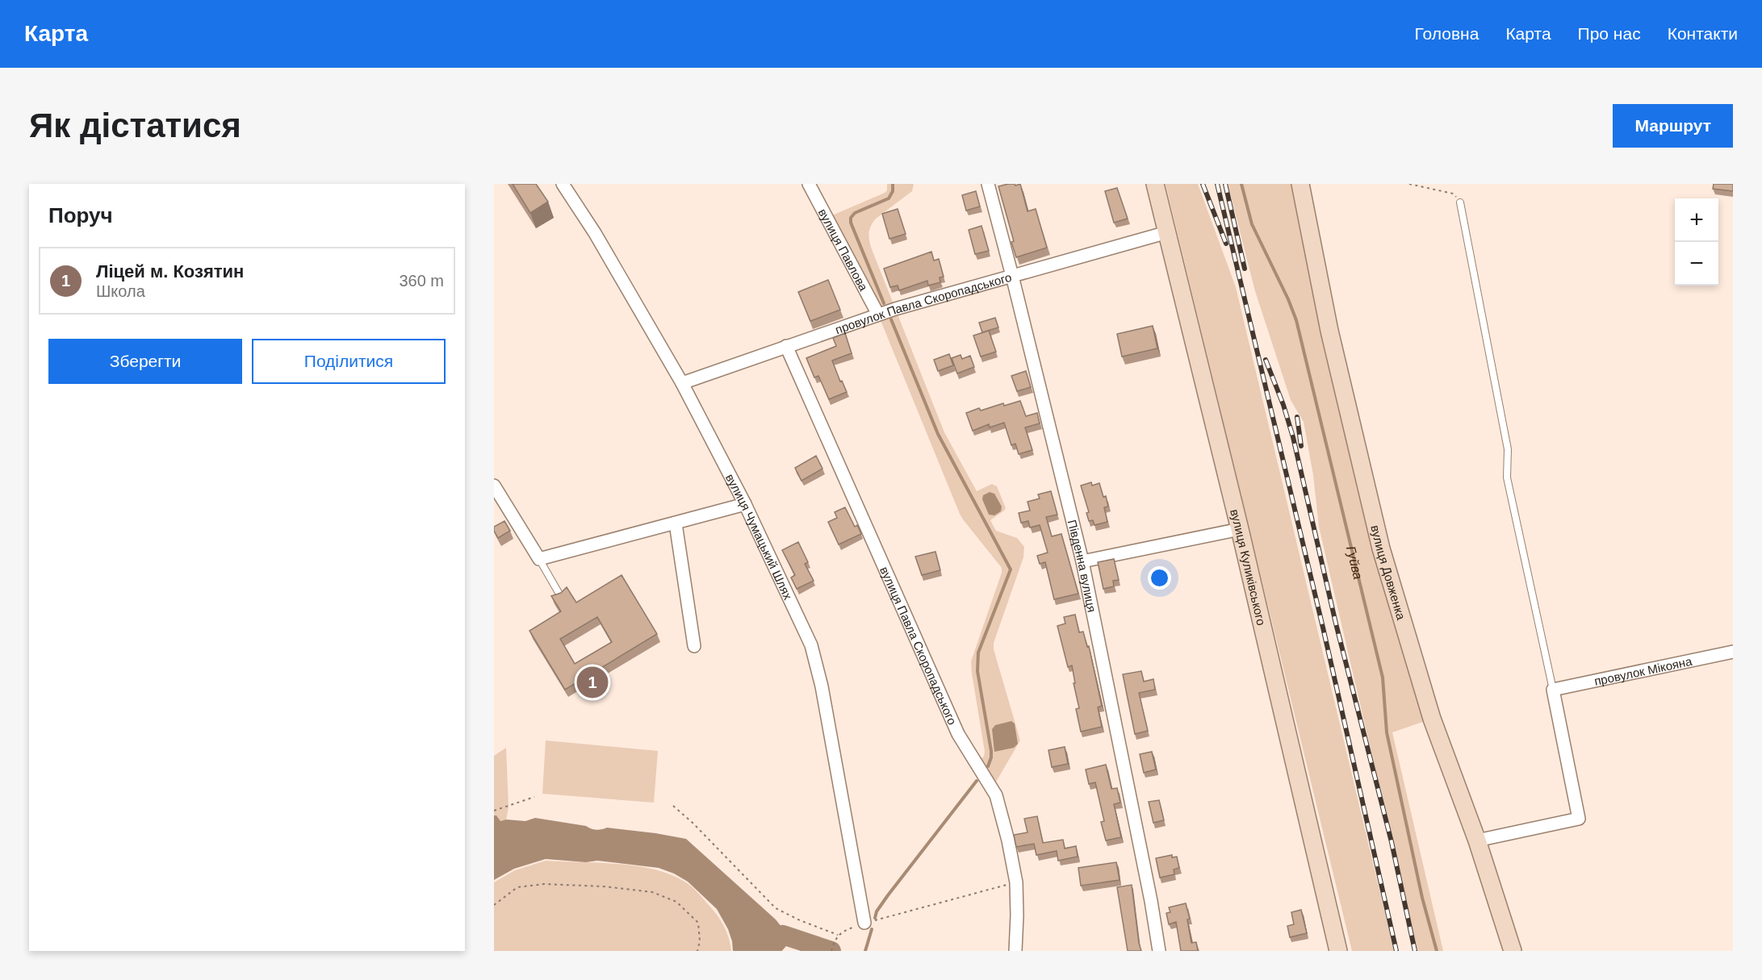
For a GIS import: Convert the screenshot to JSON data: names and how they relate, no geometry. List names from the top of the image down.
{
  "streets": {
    "street": [
      "вулиця Павлова",
      "провулок Павла Скоропадського",
      "вулиця Чумацький Шлях",
      "Південна вулиця",
      "вулиця Куликівського",
      "вулиця Довженка",
      "вулиця Павла Скоропадського",
      "провулок Мікояна"
    ]
  },
  "crossings": [
    ["вулиця Павлова", "провулок Павла Скоропадського"],
    ["провулок Павла Скоропадського", "вулиця Чумацький Шлях"],
    ["провулок Павла Скоропадського", "Південна вулиця"],
    ["провулок Павла Скоропадського", "вулиця Куликівського"],
    ["провулок Павла Скоропадського", "вулиця Павла Скоропадського"]
  ],
  "water": ["Гуйва"],
  "page": {
    "header": "Карта",
    "nav": [
      "Головна",
      "Карта",
      "Про нас",
      "Контакти"
    ],
    "buttons": [
      "Маршрут",
      ["Зберегти", "Поділитися"]
    ],
    "title": "Як дістатися",
    "heading": "Поруч",
    "map_buttons": ["+", "−"],
    "list": [
      {
        "mark": "1",
        "name": "Ліцей м. Козятин",
        "note": "Школа",
        "value": "360 m"
      }
    ],
    "pins": "1"
  }
}
